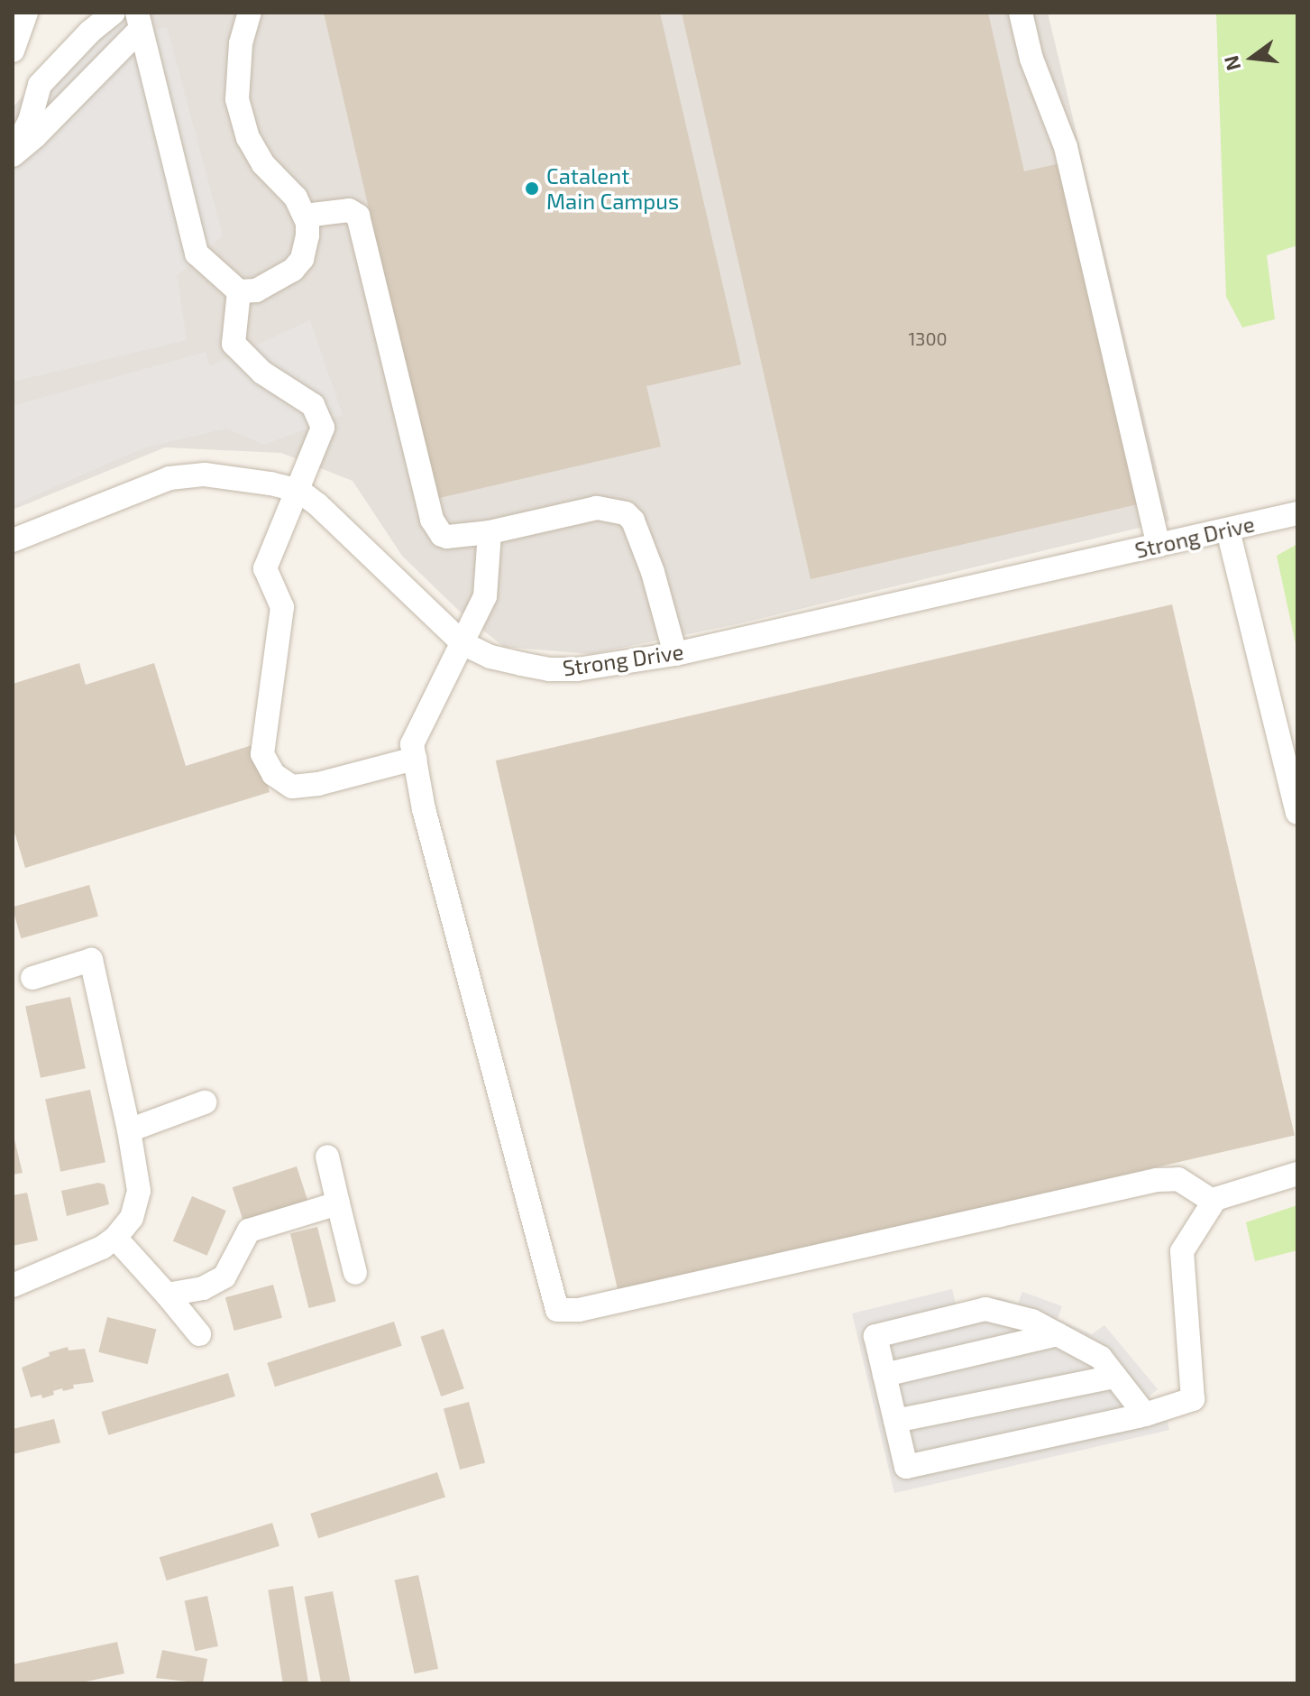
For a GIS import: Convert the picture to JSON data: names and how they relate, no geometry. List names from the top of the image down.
{
  "streets": {
    "street": ["Strong Drive"]
  },
  "places": ["Catalent Main Campus"],
  "house_numbers": ["1300"],
  "north": "left"
}
